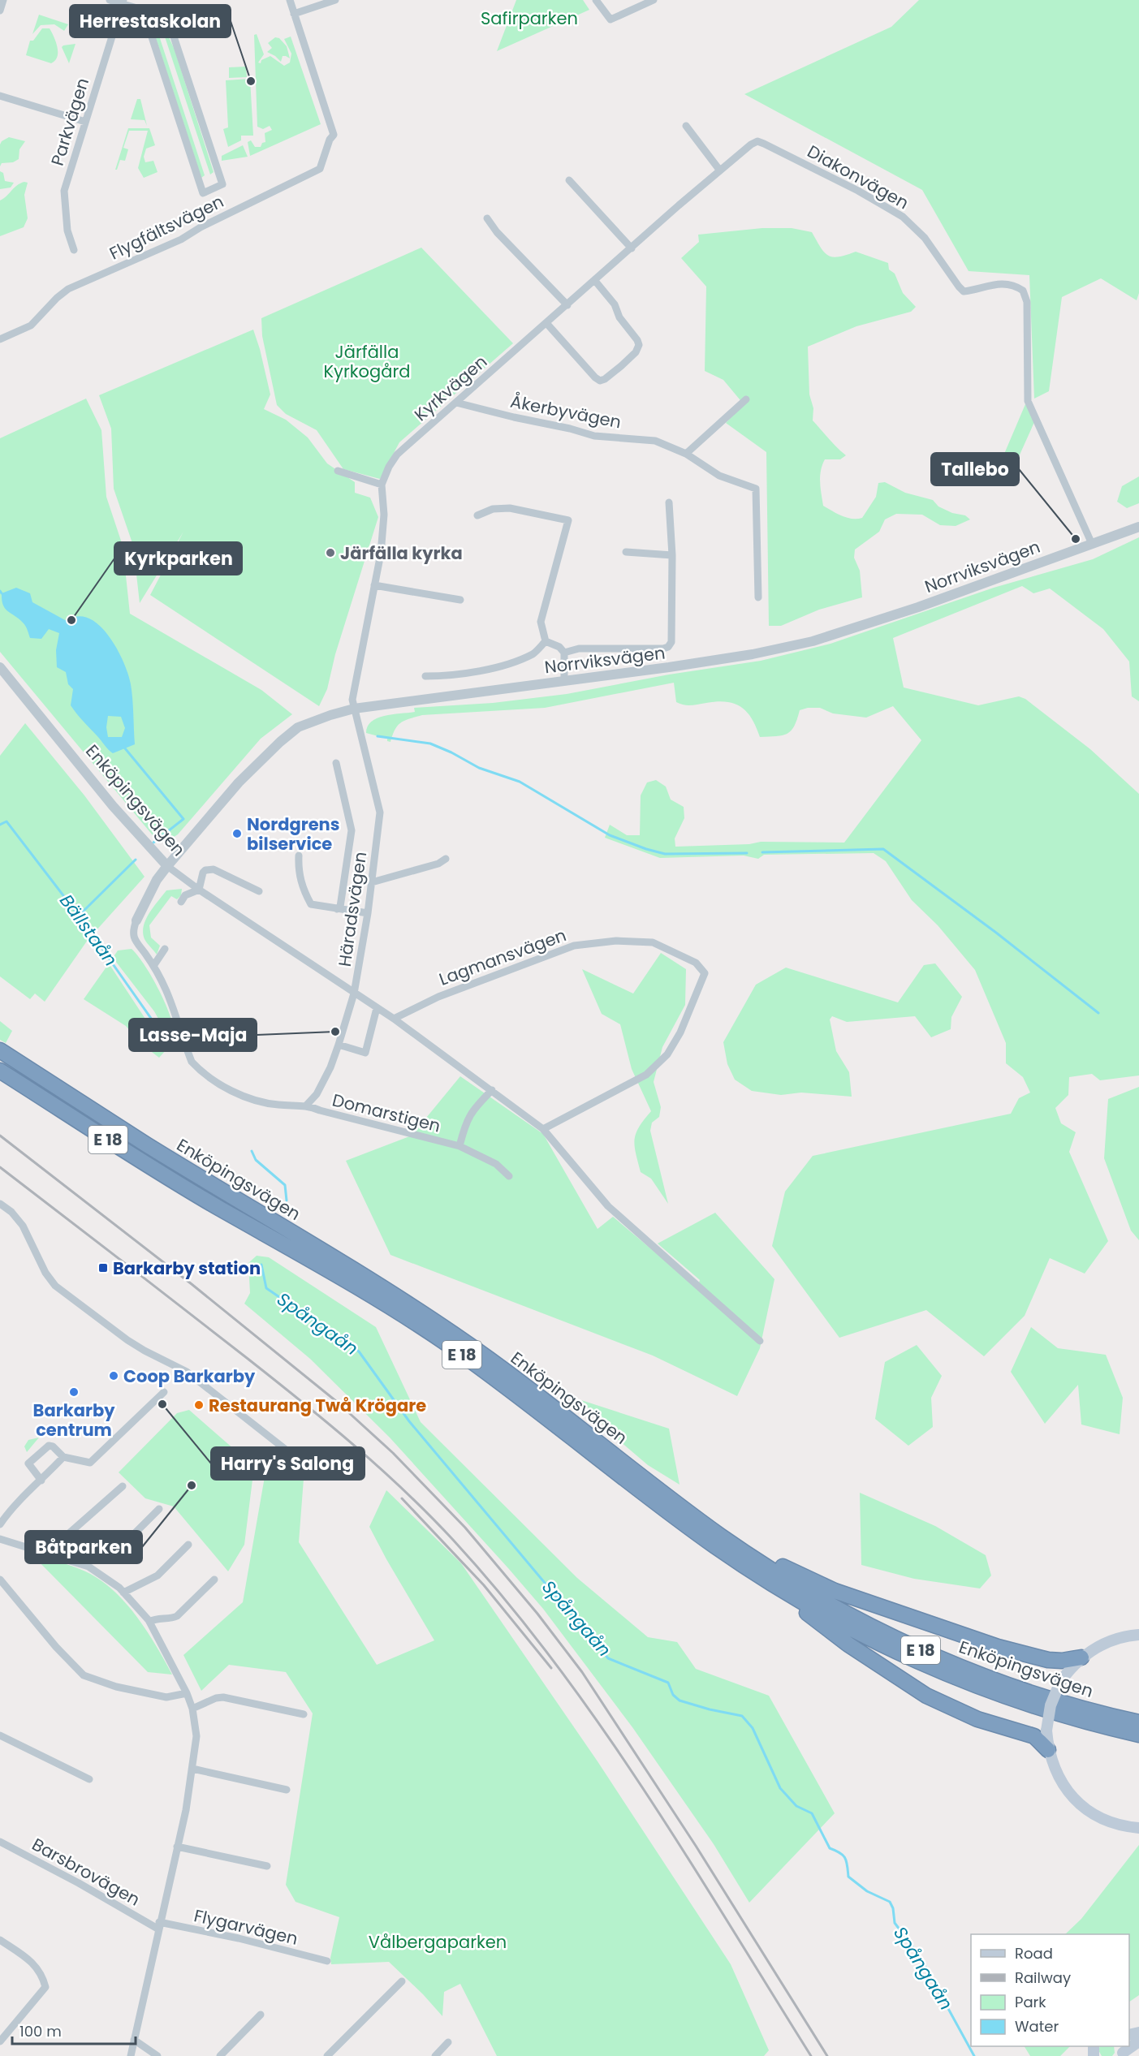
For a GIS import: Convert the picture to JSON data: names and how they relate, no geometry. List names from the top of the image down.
{
  "streets": {
    "highway": ["Enköpingsvägen", "E 18"],
    "street": [
      "Parkvägen",
      "Diakonvägen",
      "Flygfältsvägen",
      "Kyrkvägen",
      "Åkerbyvägen",
      "Norrviksvägen",
      "Häradsvägen",
      "Lagmansvägen",
      "Domarstigen",
      "Barsbrovägen",
      "Flygarvägen"
    ]
  },
  "crossings": [
    ["Diakonvägen", "Kyrkvägen"],
    ["Diakonvägen", "Norrviksvägen"],
    ["Kyrkvägen", "Åkerbyvägen"],
    ["Kyrkvägen", "Norrviksvägen"],
    ["Kyrkvägen", "Häradsvägen"],
    ["Norrviksvägen", "Enköpingsvägen"],
    ["Norrviksvägen", "Häradsvägen"],
    ["Norrviksvägen", "Domarstigen"],
    ["Enköpingsvägen", "Häradsvägen"],
    ["Enköpingsvägen", "Lagmansvägen"],
    ["Enköpingsvägen", "Domarstigen"],
    ["Häradsvägen", "Domarstigen"],
    ["Barsbrovägen", "Flygarvägen"]
  ],
  "water": ["Bällstaån", "Spångaån"],
  "parks": ["Safirparken", "Järfälla Kyrkogård", "Vålbergaparken"],
  "places": {
    "other": [
      "Herrestaskolan",
      "Tallebo",
      "Järfälla kyrka",
      "Kyrkparken",
      "Nordgrens bilservice",
      "Lasse-Maja",
      "Coop Barkarby",
      "Barkarby centrum",
      "Harry's Salong",
      "Restaurang Twå Krögare",
      "Båtparken"
    ],
    "transit": ["Barkarby station"]
  },
  "legend": [
    "Road",
    "Railway",
    "Park",
    "Water"
  ],
  "scale_bar": "100 m"
}
